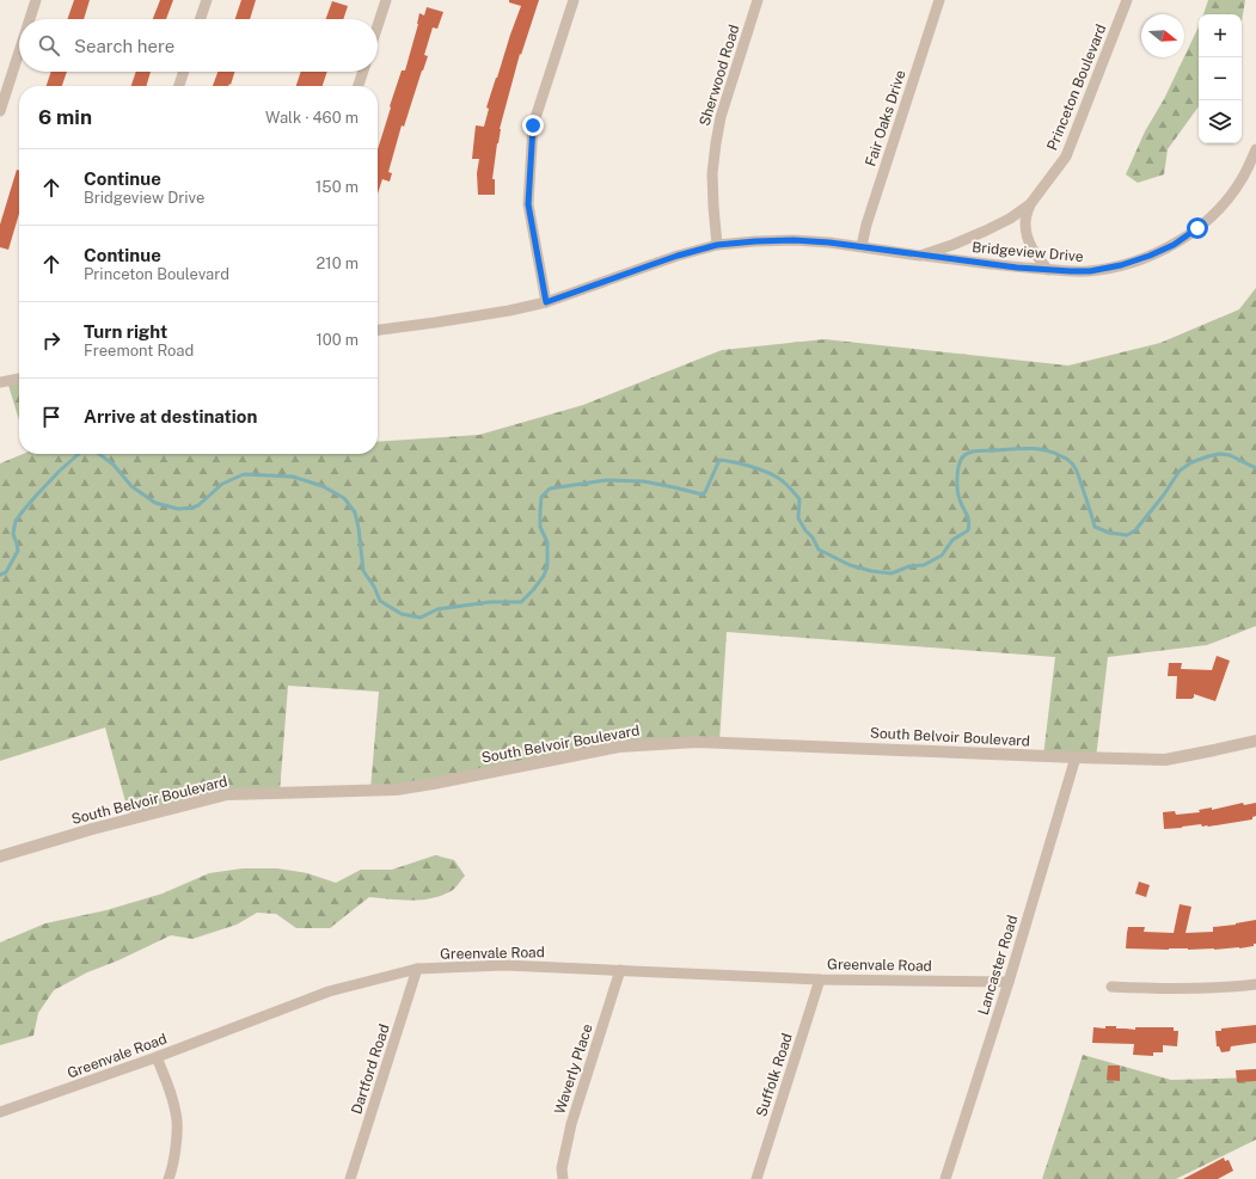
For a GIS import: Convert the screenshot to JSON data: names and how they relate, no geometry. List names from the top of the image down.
{
  "streets": {
    "street": [
      "Sherwood Road",
      "Princeton Boulevard",
      "Fair Oaks Drive",
      "Bridgeview Drive",
      "South Belvoir Boulevard",
      "Greenvale Road",
      "Lancaster Road",
      "Dartford Road",
      "Waverly Place",
      "Suffolk Road"
    ]
  },
  "crossings": [
    ["Sherwood Road", "Princeton Boulevard"],
    ["Princeton Boulevard", "Fair Oaks Drive"],
    ["Princeton Boulevard", "Bridgeview Drive"],
    ["South Belvoir Boulevard", "Lancaster Road"],
    ["Greenvale Road", "Lancaster Road"],
    ["Greenvale Road", "Dartford Road"],
    ["Greenvale Road", "Waverly Place"],
    ["Greenvale Road", "Suffolk Road"]
  ],
  "north": "right",
  "page": {
    "map_buttons": ["+", "−"],
    "search": "Search here",
    "heading": ["6 min", "Walk · 460 m"],
    "list": [
      ["Continue", "Bridgeview Drive", "150 m"],
      ["Continue", "Princeton Boulevard", "210 m"],
      ["Turn right", "Freemont Road", "100 m"],
      "Arrive at destination"
    ]
  }
}
